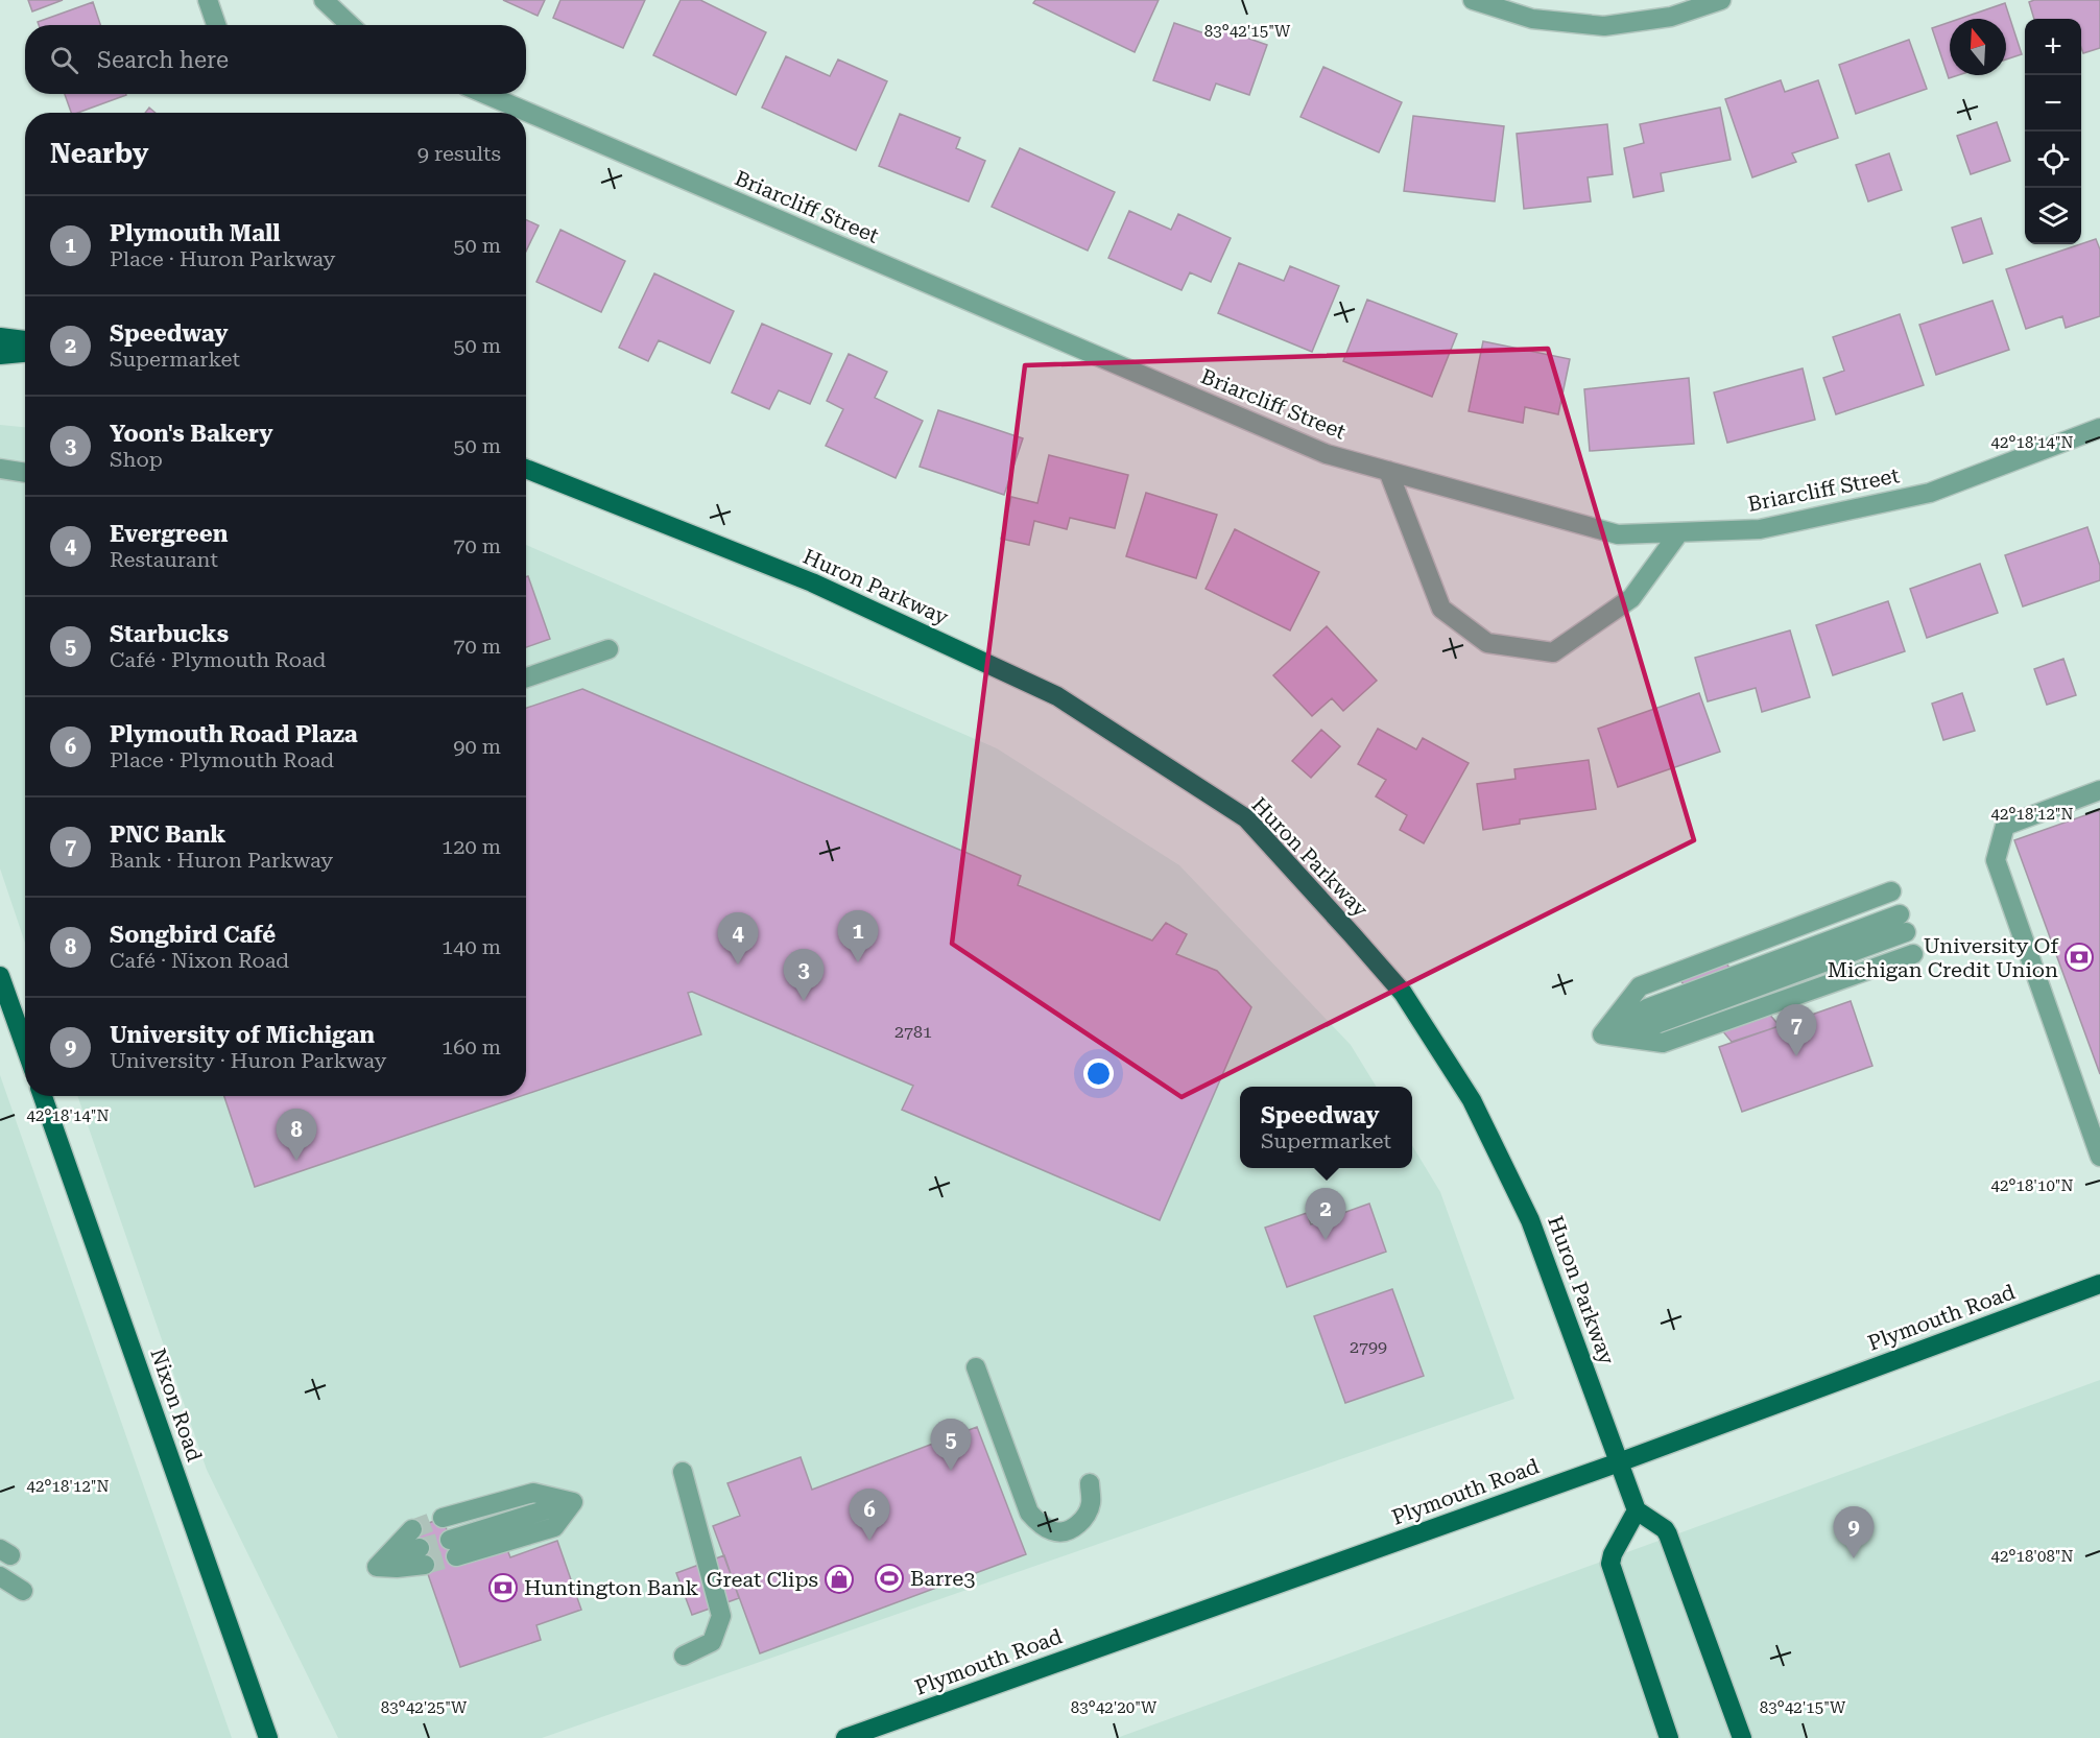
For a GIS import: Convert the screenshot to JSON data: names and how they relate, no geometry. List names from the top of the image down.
{
  "streets": {
    "main road": ["Huron Parkway", "Plymouth Road", "Nixon Road"],
    "street": ["Briarcliff Street"]
  },
  "crossings": [
    ["Huron Parkway", "Plymouth Road"]
  ],
  "places": {
    "bank": ["University Of Michigan Credit Union", "Huntington Bank"],
    "sports": ["Barre3"],
    "shop": ["Great Clips"]
  },
  "house_numbers": ["2781", "2799"],
  "north": "top",
  "page": {
    "map_buttons": ["+", "−"],
    "search": "Search here",
    "heading": ["Nearby", "9 results"],
    "list": [
      {
        "mark": "1",
        "name": "Plymouth Mall",
        "note": "Place · Huron Parkway",
        "value": "50 m"
      },
      {
        "mark": "2",
        "name": "Speedway",
        "note": "Supermarket",
        "value": "50 m"
      },
      {
        "mark": "3",
        "name": "Yoon's Bakery",
        "note": "Shop",
        "value": "50 m"
      },
      {
        "mark": "4",
        "name": "Evergreen",
        "note": "Restaurant",
        "value": "70 m"
      },
      {
        "mark": "5",
        "name": "Starbucks",
        "note": "Café · Plymouth Road",
        "value": "70 m"
      },
      {
        "mark": "6",
        "name": "Plymouth Road Plaza",
        "note": "Place · Plymouth Road",
        "value": "90 m"
      },
      {
        "mark": "7",
        "name": "PNC Bank",
        "note": "Bank · Huron Parkway",
        "value": "120 m"
      },
      {
        "mark": "8",
        "name": "Songbird Café",
        "note": "Café · Nixon Road",
        "value": "140 m"
      },
      {
        "mark": "9",
        "name": "University of Michigan",
        "note": "University · Huron Parkway",
        "value": "160 m"
      }
    ],
    "pins": [
      "1",
      "4",
      "3",
      "7",
      "8",
      "2",
      "5",
      "6",
      "9"
    ],
    "popup": ["Speedway", "Supermarket"]
  },
  "coordinates": [
    "83°42'15\"W",
    "42°18'14\"N",
    "42°18'12\"N",
    "42°18'10\"N",
    "42°18'08\"N",
    "83°42'25\"W",
    "83°42'20\"W"
  ]
}
